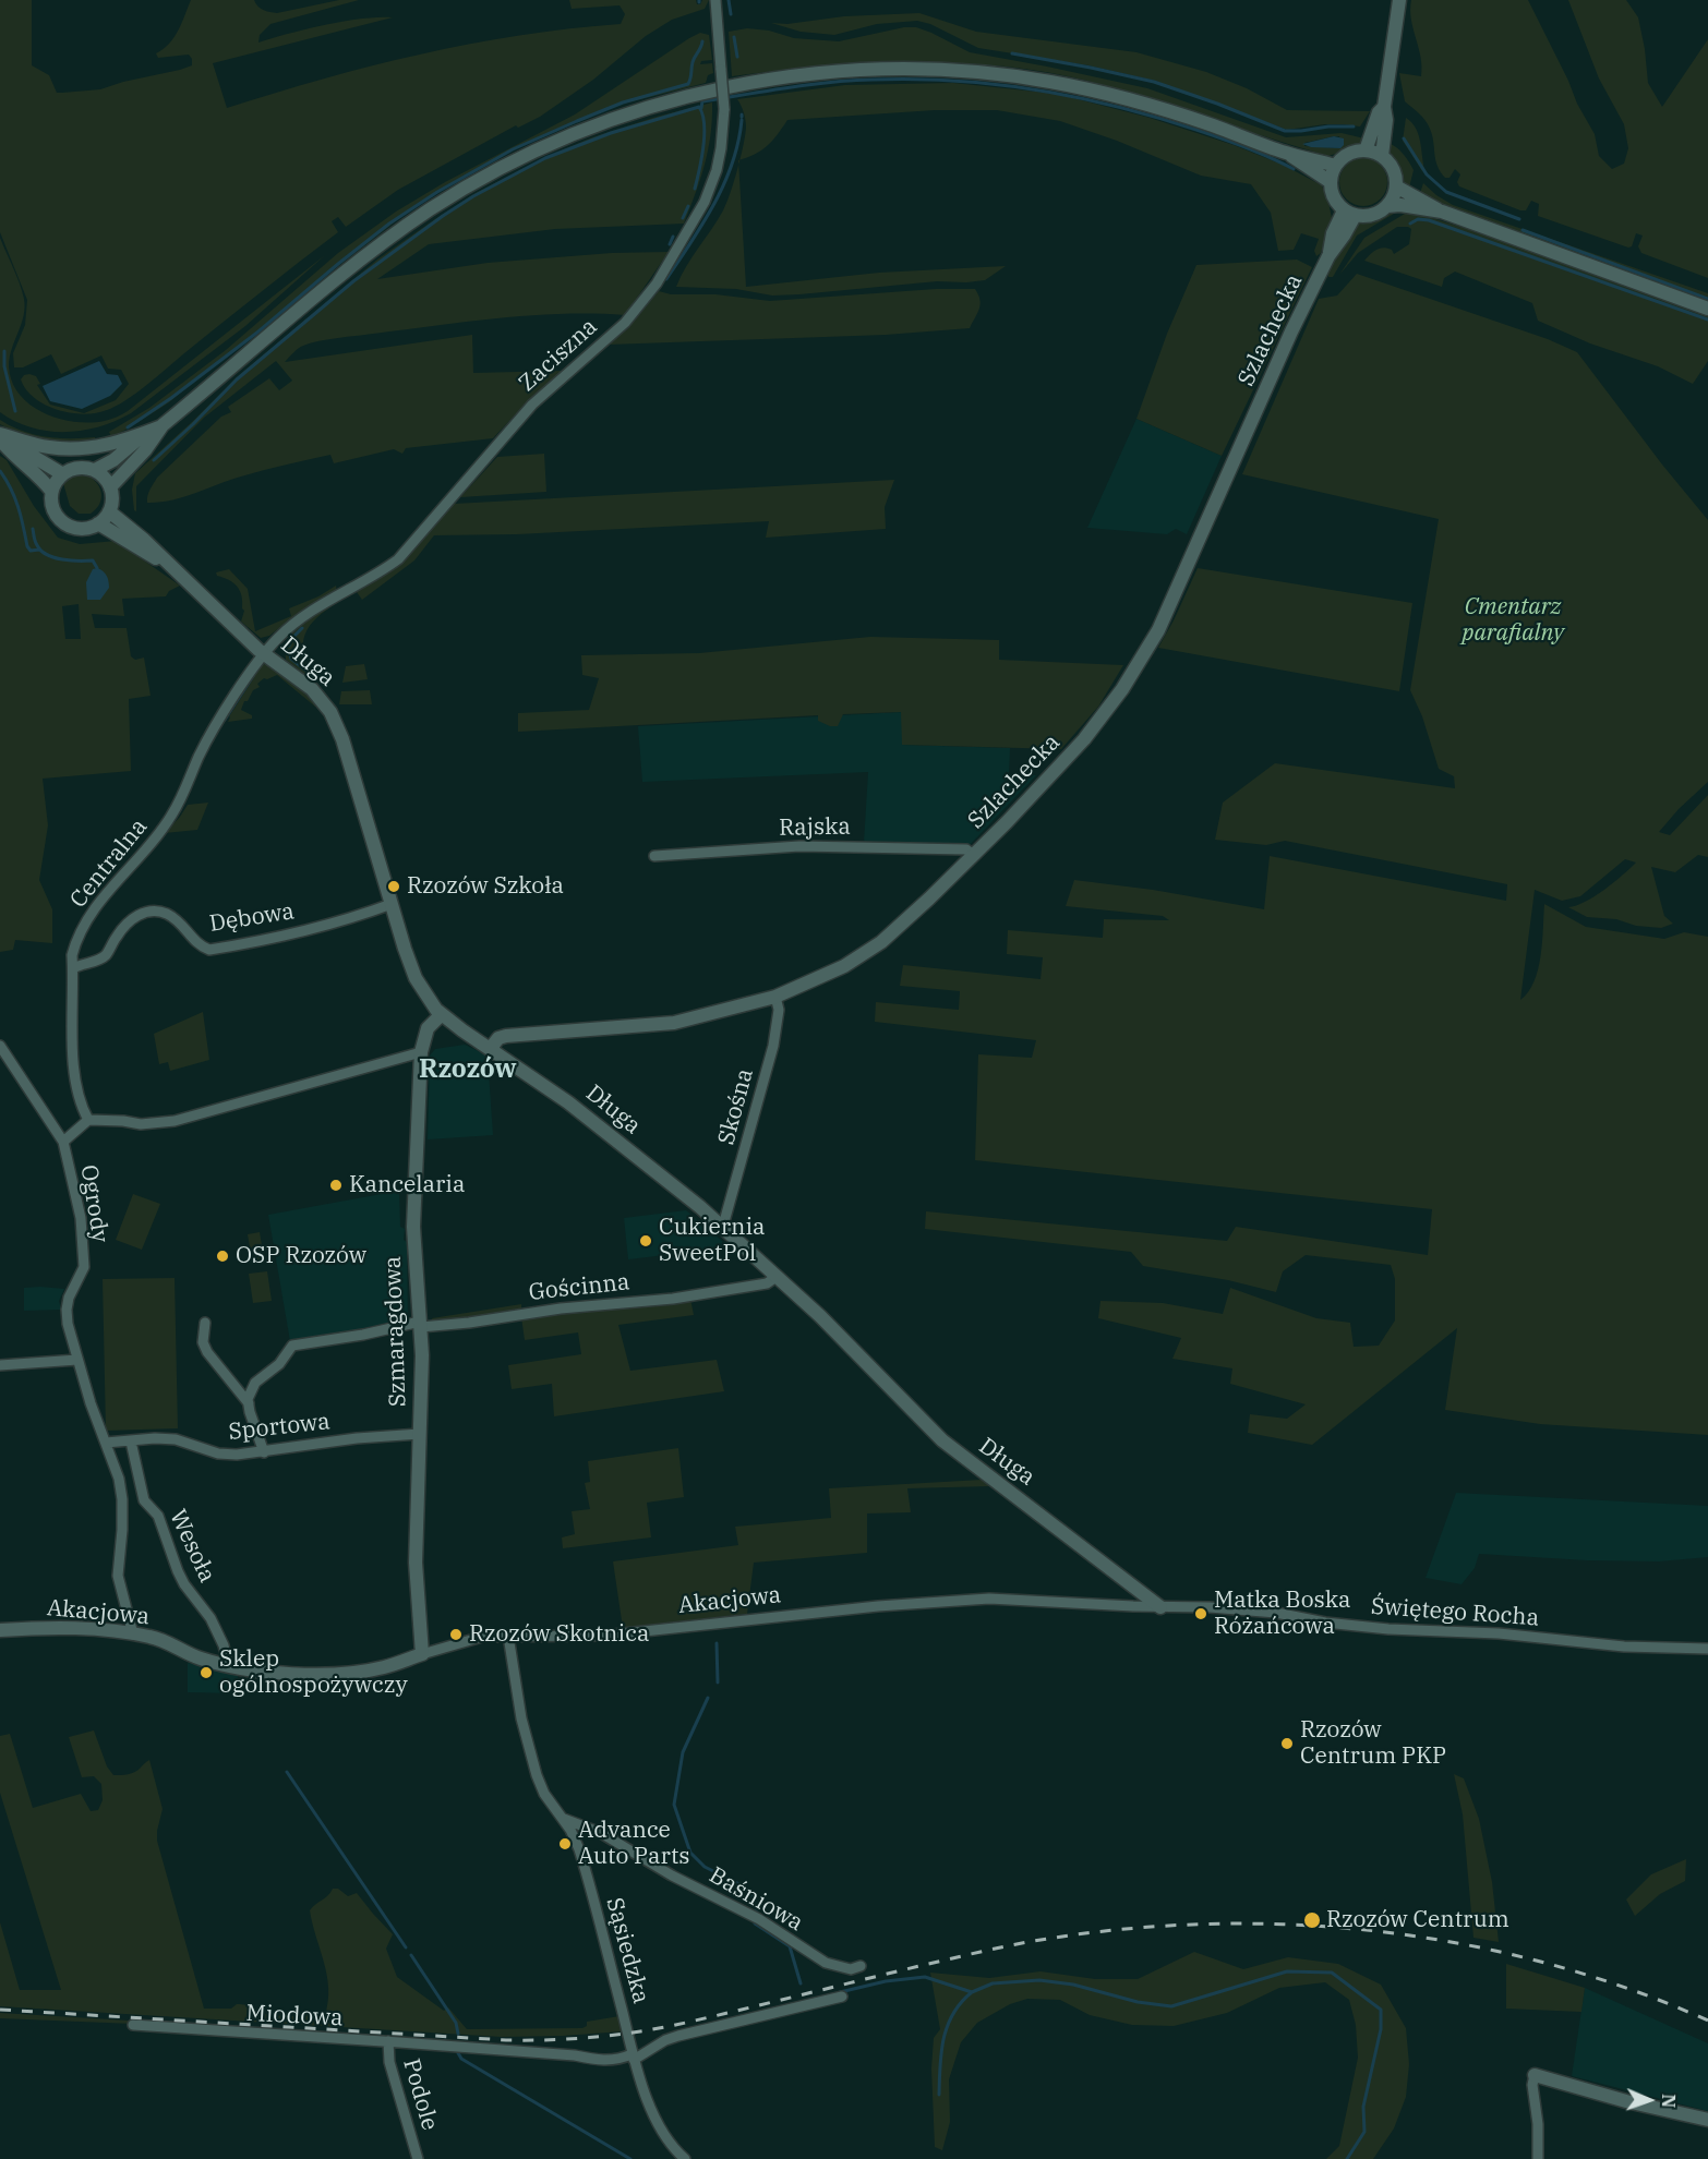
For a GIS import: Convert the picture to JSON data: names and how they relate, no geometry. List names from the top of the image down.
{
  "streets": {
    "street": [
      "Szlachecka",
      "Zaciszna",
      "Długa",
      "Rajska",
      "Centralna",
      "Dębowa",
      "Skośna",
      "Ogrody",
      "Gościnna",
      "Szmaragdowa",
      "Sportowa",
      "Wesoła",
      "Akacjowa",
      "Świętego Rocha",
      "Baśniowa",
      "Sąsiedzka",
      "Miodowa",
      "Podole"
    ]
  },
  "crossings": [
    ["Szlachecka", "Długa"],
    ["Szlachecka", "Rajska"],
    ["Szlachecka", "Skośna"],
    ["Zaciszna", "Długa"],
    ["Zaciszna", "Centralna"],
    ["Długa", "Centralna"],
    ["Długa", "Dębowa"],
    ["Długa", "Skośna"],
    ["Długa", "Gościnna"],
    ["Długa", "Szmaragdowa"],
    ["Długa", "Akacjowa"],
    ["Długa", "Świętego Rocha"],
    ["Centralna", "Dębowa"],
    ["Centralna", "Ogrody"],
    ["Ogrody", "Sportowa"],
    ["Ogrody", "Akacjowa"],
    ["Gościnna", "Szmaragdowa"],
    ["Szmaragdowa", "Sportowa"],
    ["Szmaragdowa", "Akacjowa"],
    ["Sportowa", "Wesoła"],
    ["Wesoła", "Akacjowa"],
    ["Akacjowa", "Świętego Rocha"],
    ["Akacjowa", "Sąsiedzka"],
    ["Baśniowa", "Sąsiedzka"],
    ["Sąsiedzka", "Miodowa"],
    ["Miodowa", "Podole"]
  ],
  "districts": ["Rzozów"],
  "parks": ["Cmentarz parafialny"],
  "places": [
    "Rzozów Szkoła",
    "Kancelaria",
    "Cukiernia SweetPol",
    "OSP Rzozów",
    "Matka Boska Różańcowa",
    "Rzozów Skotnica",
    "Sklep ogólnospożywczy",
    "Rzozów Centrum PKP",
    "Advance Auto Parts",
    "Rzozów Centrum"
  ],
  "north": "right"
}
